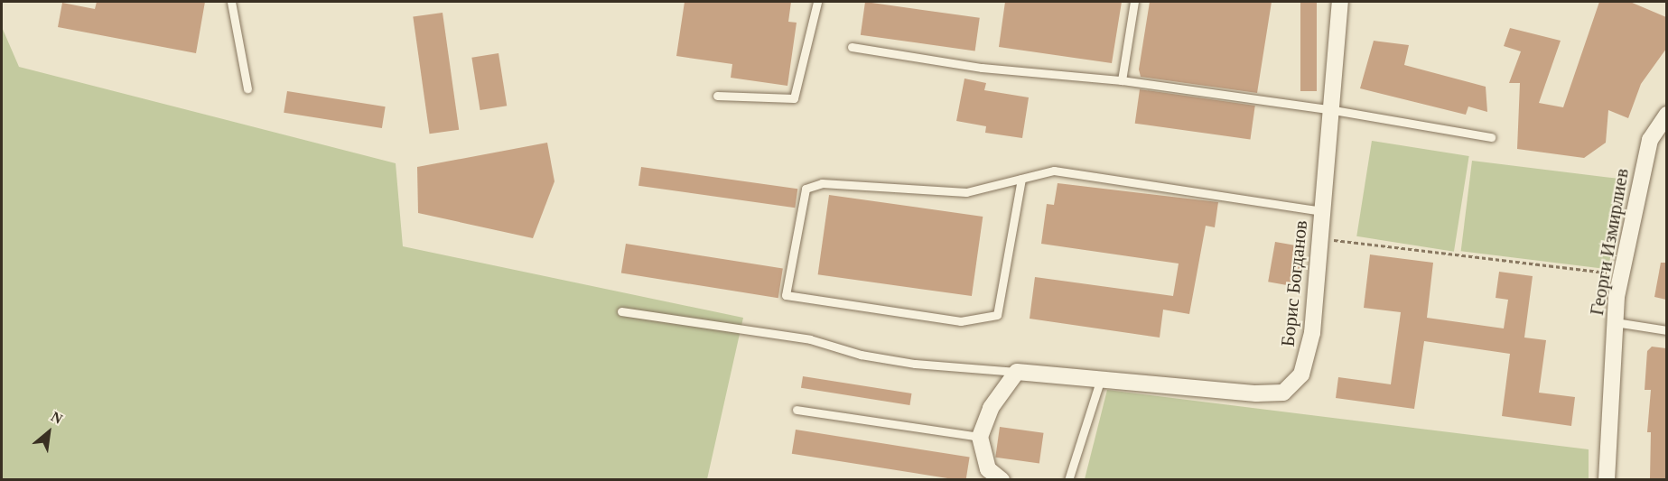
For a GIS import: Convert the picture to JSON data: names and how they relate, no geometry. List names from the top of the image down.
{
  "streets": {
    "street": ["Георги Измирлиев", "Борис Богданов"]
  },
  "north": "top right"
}
